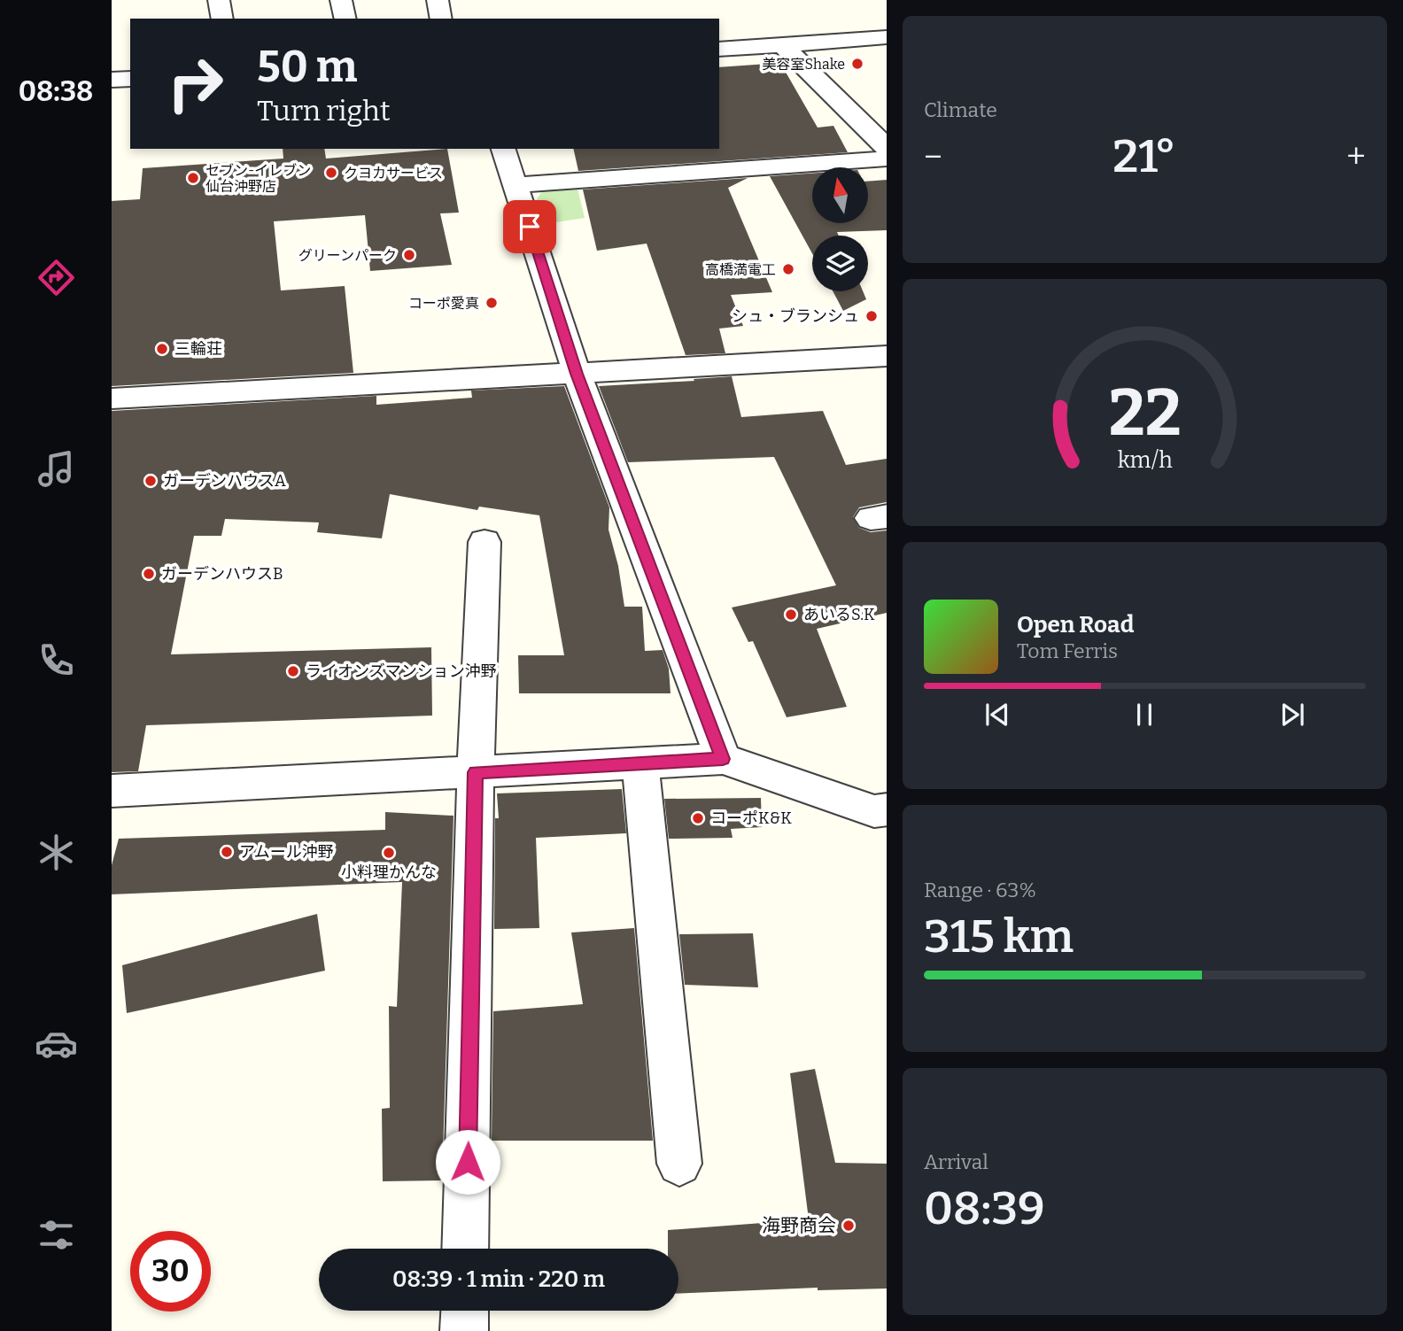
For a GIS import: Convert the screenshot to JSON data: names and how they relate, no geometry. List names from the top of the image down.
{
  "places": [
    "美容室Shake",
    "クヨカサービス",
    "セブン-イレブン 仙台沖野店",
    "グリーンパーク",
    "高橋満電工",
    "コーポ愛真",
    "シュ・ブランシュ",
    "三輪荘",
    "ガーデンハウスA",
    "ガーデンハウスB",
    "あいるS.K",
    "ライオンズマンション沖野",
    "コーポK&K",
    "アムール沖野",
    "小料理かんな",
    "海野商会"
  ],
  "north": "top",
  "page": {
    "tabs": "08:38",
    "tile": [
      "Climate",
      ["Range · 63%", "315 km"],
      ["Arrival", "08:39"]
    ],
    "turn": ["50 m", "Turn right"],
    "heat": ["−", "21°", "+"],
    "song": ["Open Road", "Tom Ferris"],
    "limit": "30",
    "trip": "08:39 · 1 min · 220 m",
    "gauge": ["22", "km/h"]
  }
}
